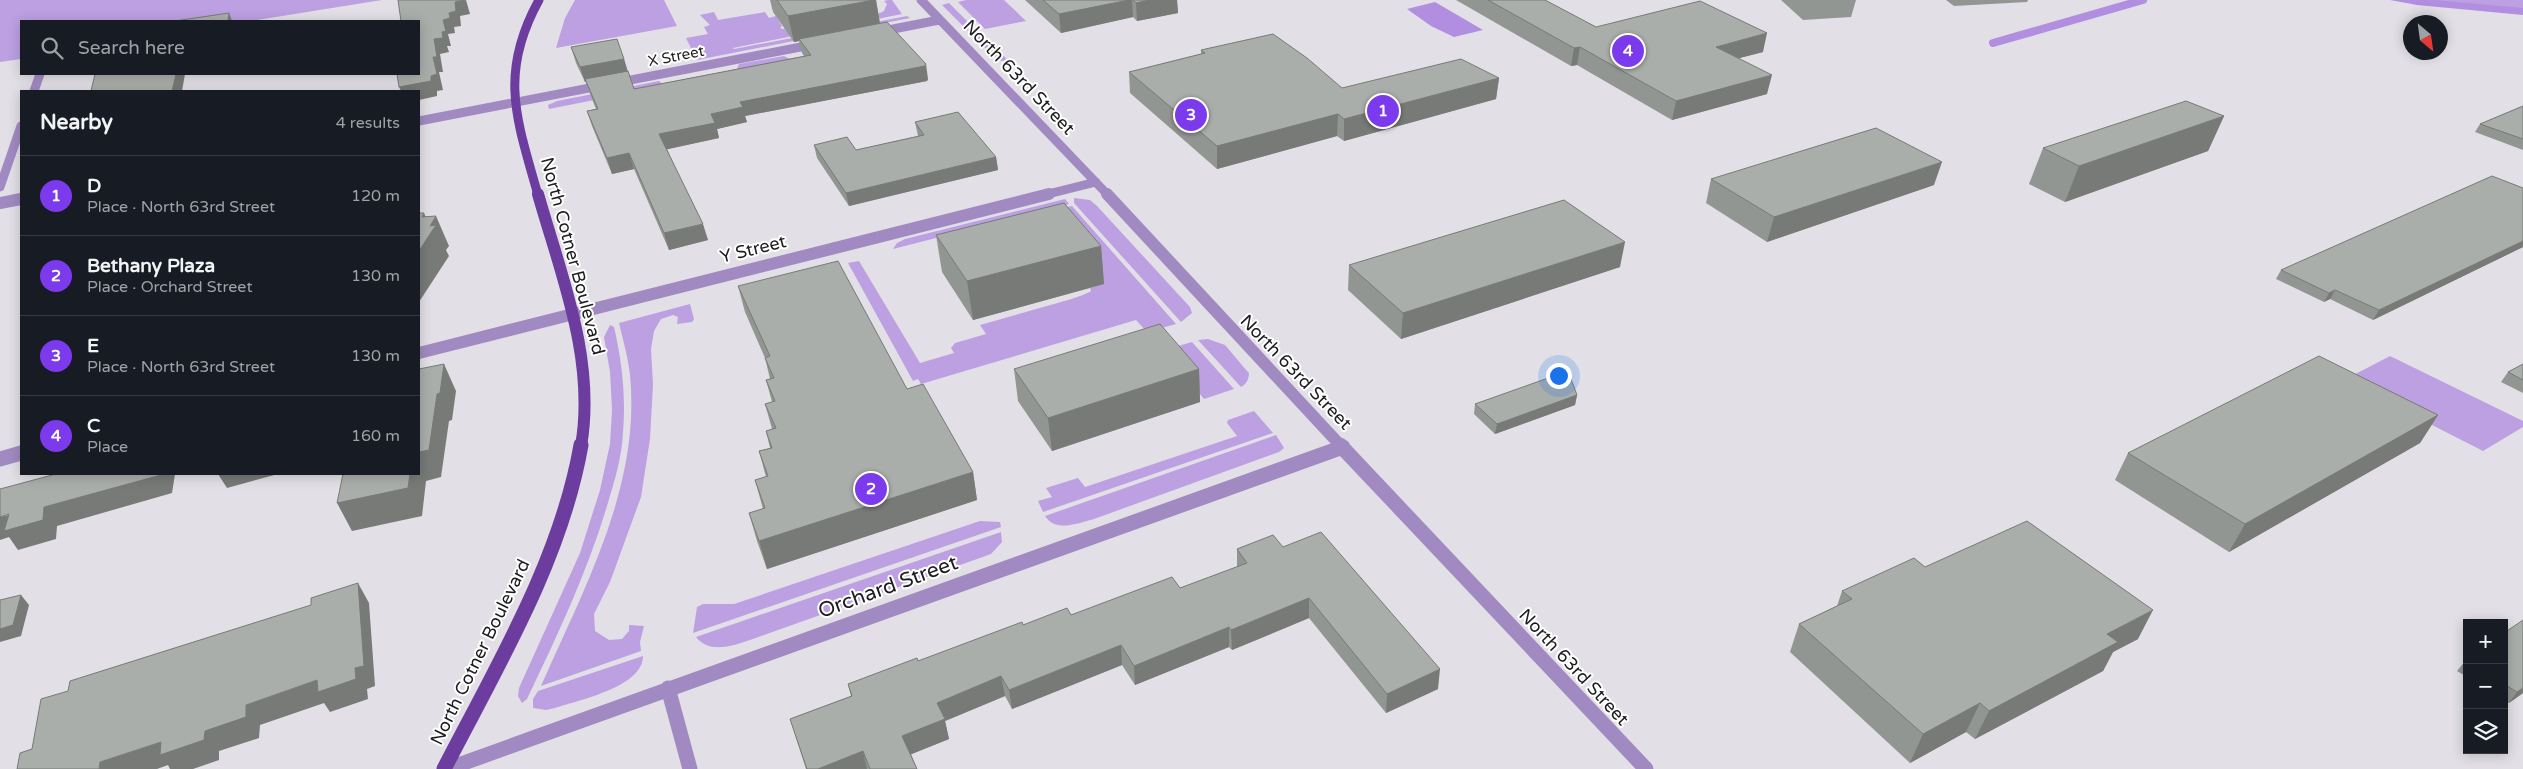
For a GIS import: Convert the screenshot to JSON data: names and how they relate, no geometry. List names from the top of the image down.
{
  "streets": {
    "main road": ["North Cotner Boulevard"],
    "street": [
      "X Street",
      "North 63rd Street",
      "Y Street",
      "Orchard Street"
    ]
  },
  "crossings": [
    ["X Street", "North Cotner Boulevard"],
    ["North 63rd Street", "Y Street"],
    ["North 63rd Street", "Orchard Street"],
    ["Y Street", "North Cotner Boulevard"],
    ["North Cotner Boulevard", "Orchard Street"]
  ],
  "north": "bottom right",
  "page": {
    "search": "Search here",
    "pins": [
      "4",
      "1",
      "3",
      "2"
    ],
    "heading": ["Nearby", "4 results"],
    "list": [
      {
        "mark": "1",
        "name": "D",
        "note": "Place · North 63rd Street",
        "value": "120 m"
      },
      {
        "mark": "2",
        "name": "Bethany Plaza",
        "note": "Place · Orchard Street",
        "value": "130 m"
      },
      {
        "mark": "3",
        "name": "E",
        "note": "Place · North 63rd Street",
        "value": "130 m"
      },
      {
        "mark": "4",
        "name": "C",
        "note": "Place",
        "value": "160 m"
      }
    ],
    "map_buttons": ["+", "−"]
  }
}
